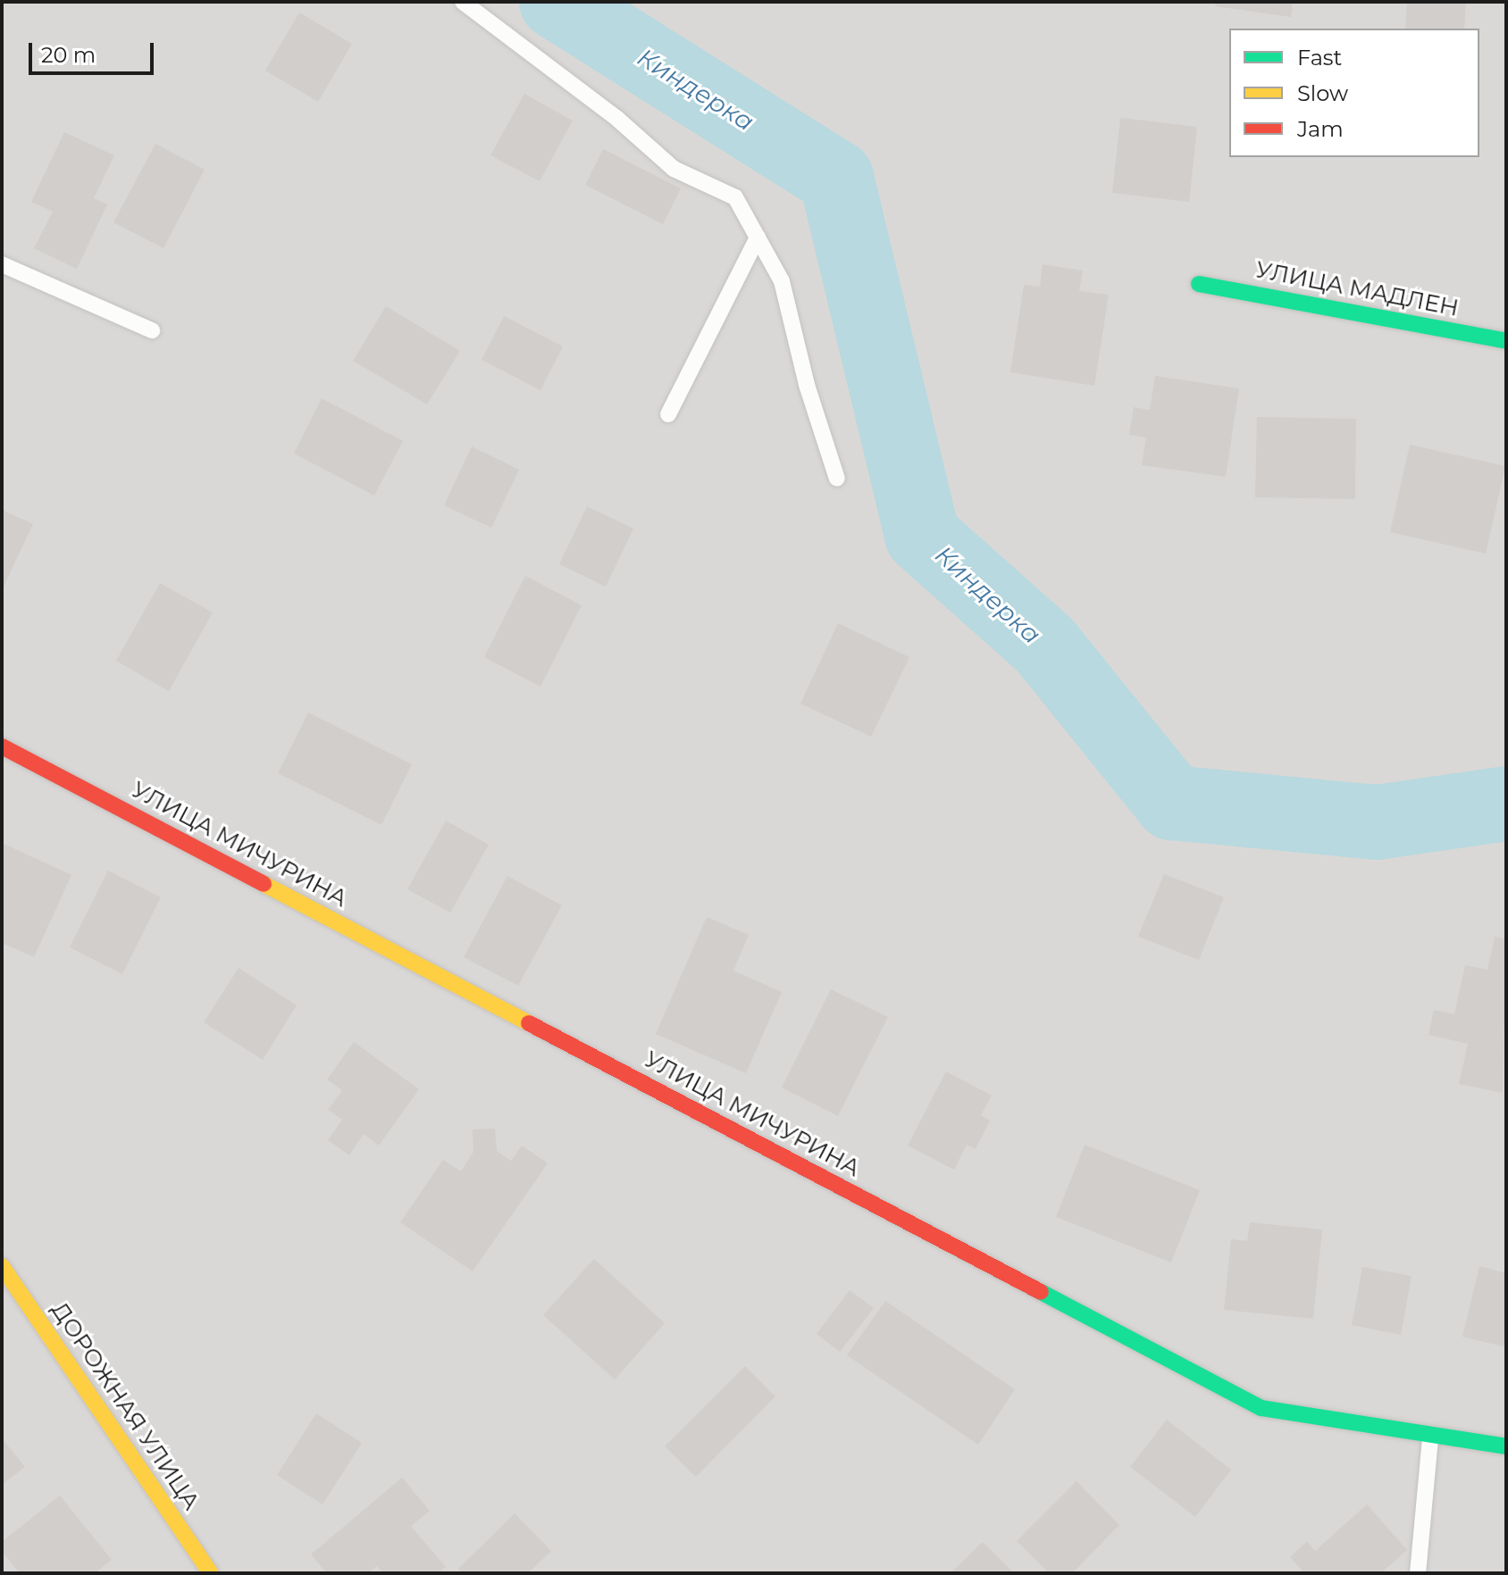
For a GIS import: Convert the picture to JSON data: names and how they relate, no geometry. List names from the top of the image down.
{
  "streets": {
    "street": ["УЛИЦА МАДЛЕН", "УЛИЦА МИЧУРИНА", "ДОРОЖНАЯ УЛИЦА"]
  },
  "water": ["Киндерка"],
  "legend": ["Fast", "Slow", "Jam"],
  "scale_bar": "20 m"
}
